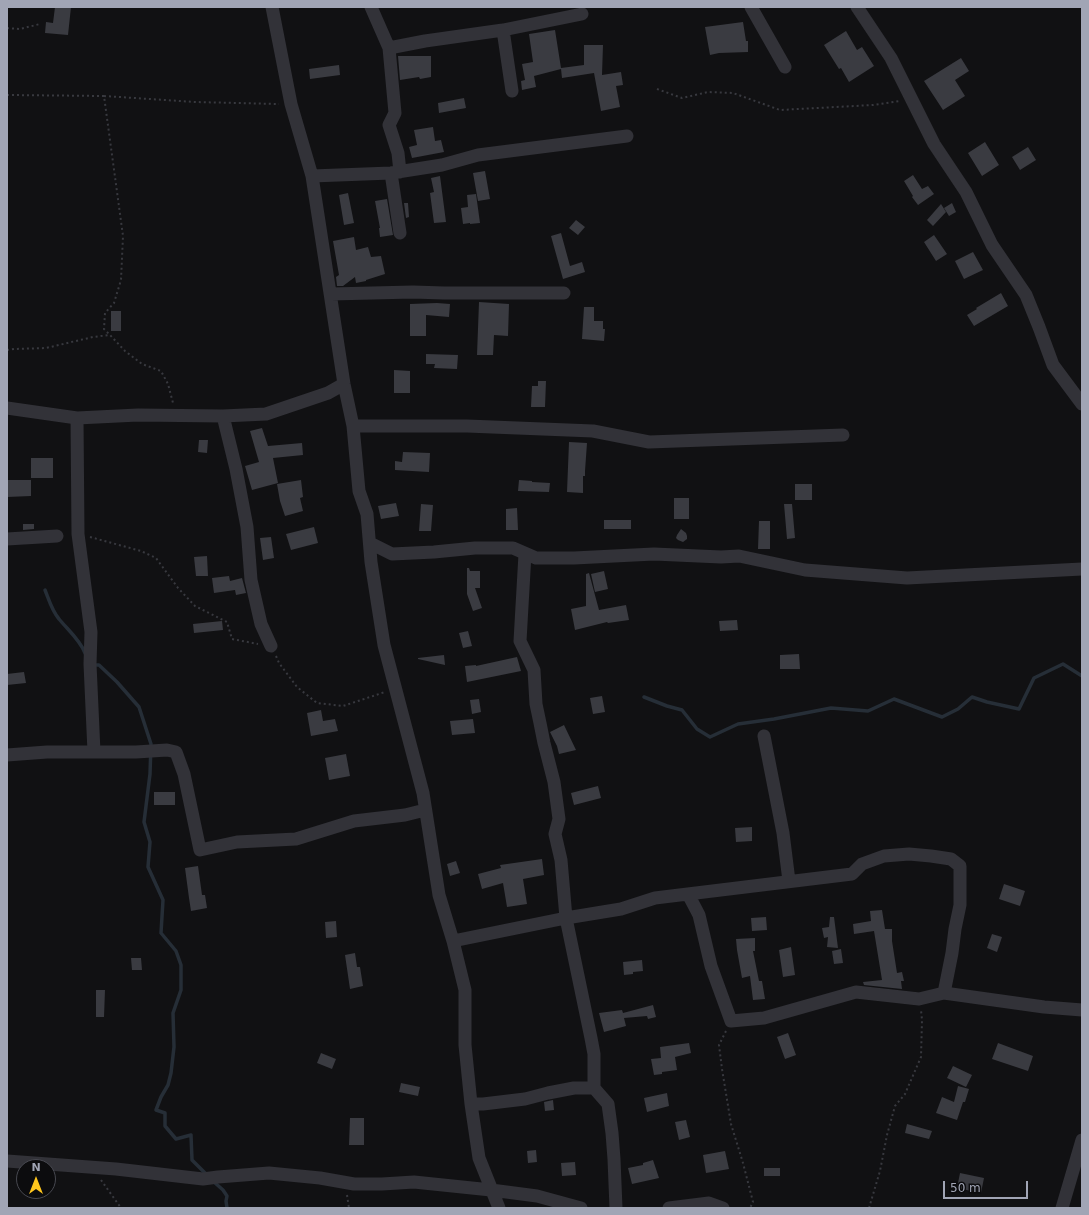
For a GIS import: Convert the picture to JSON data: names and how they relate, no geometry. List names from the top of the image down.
{
  "scale_bar": "50 m",
  "north": "top"
}
